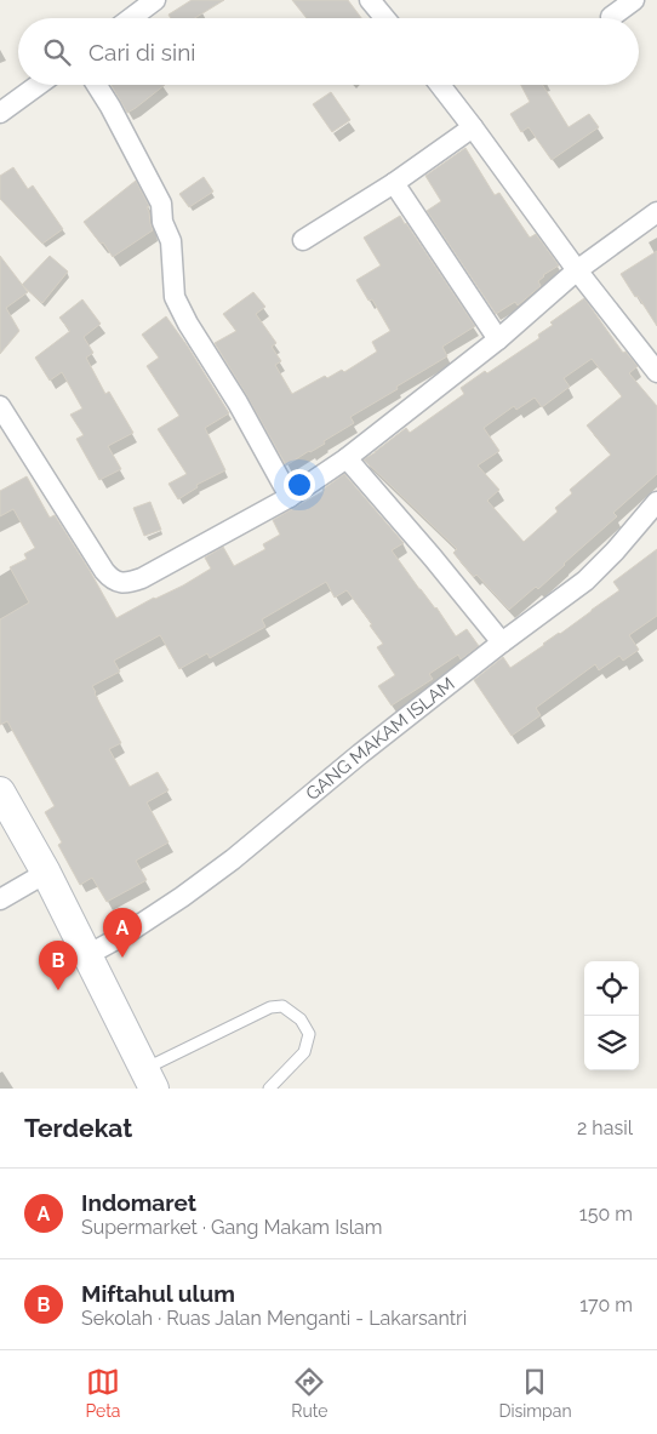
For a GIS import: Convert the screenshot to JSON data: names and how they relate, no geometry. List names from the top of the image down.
{
  "streets": {
    "street": ["GANG MAKAM ISLAM"]
  },
  "page": {
    "search": "Cari di sini",
    "pins": ["A", "B"],
    "heading": ["Terdekat", "2 hasil"],
    "list": [
      {
        "mark": "A",
        "name": "Indomaret",
        "note": "Supermarket · Gang Makam Islam",
        "value": "150 m"
      },
      {
        "mark": "B",
        "name": "Miftahul ulum",
        "note": "Sekolah · Ruas Jalan Menganti - Lakarsantri",
        "value": "170 m"
      }
    ],
    "nav": ["Peta", "Rute", "Disimpan"]
  }
}
